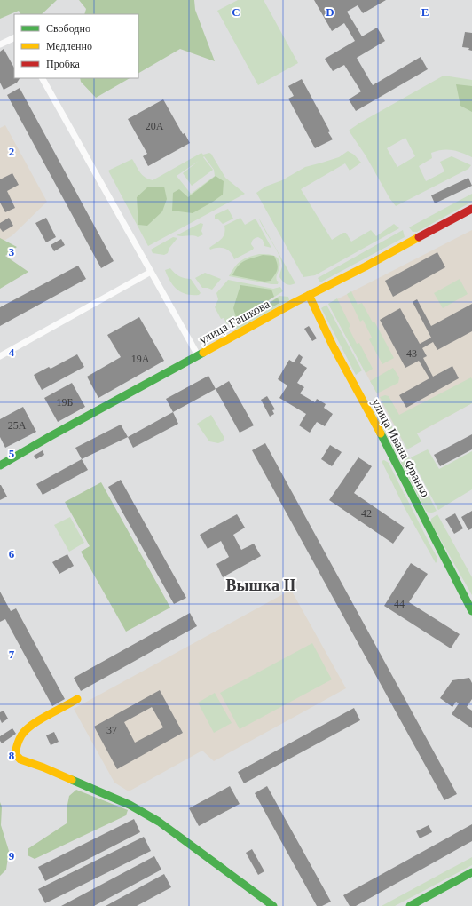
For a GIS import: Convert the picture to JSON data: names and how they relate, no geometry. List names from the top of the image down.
{
  "streets": {
    "street": ["улица Гашкова", "улица Ивана Франко"]
  },
  "crossings": [
    ["улица Гашкова", "улица Ивана Франко"]
  ],
  "districts": ["Вышка II"],
  "house_numbers": [
    "20А",
    "43",
    "19А",
    "19Б",
    "25А",
    "42",
    "44",
    "37"
  ],
  "legend": ["Свободно", "Медленно", "Пробка"],
  "grid": {
    "columns": ["C", "D", "E"],
    "rows": [
      "2",
      "3",
      "4",
      "5",
      "6",
      "7",
      "8",
      "9"
    ]
  }
}
